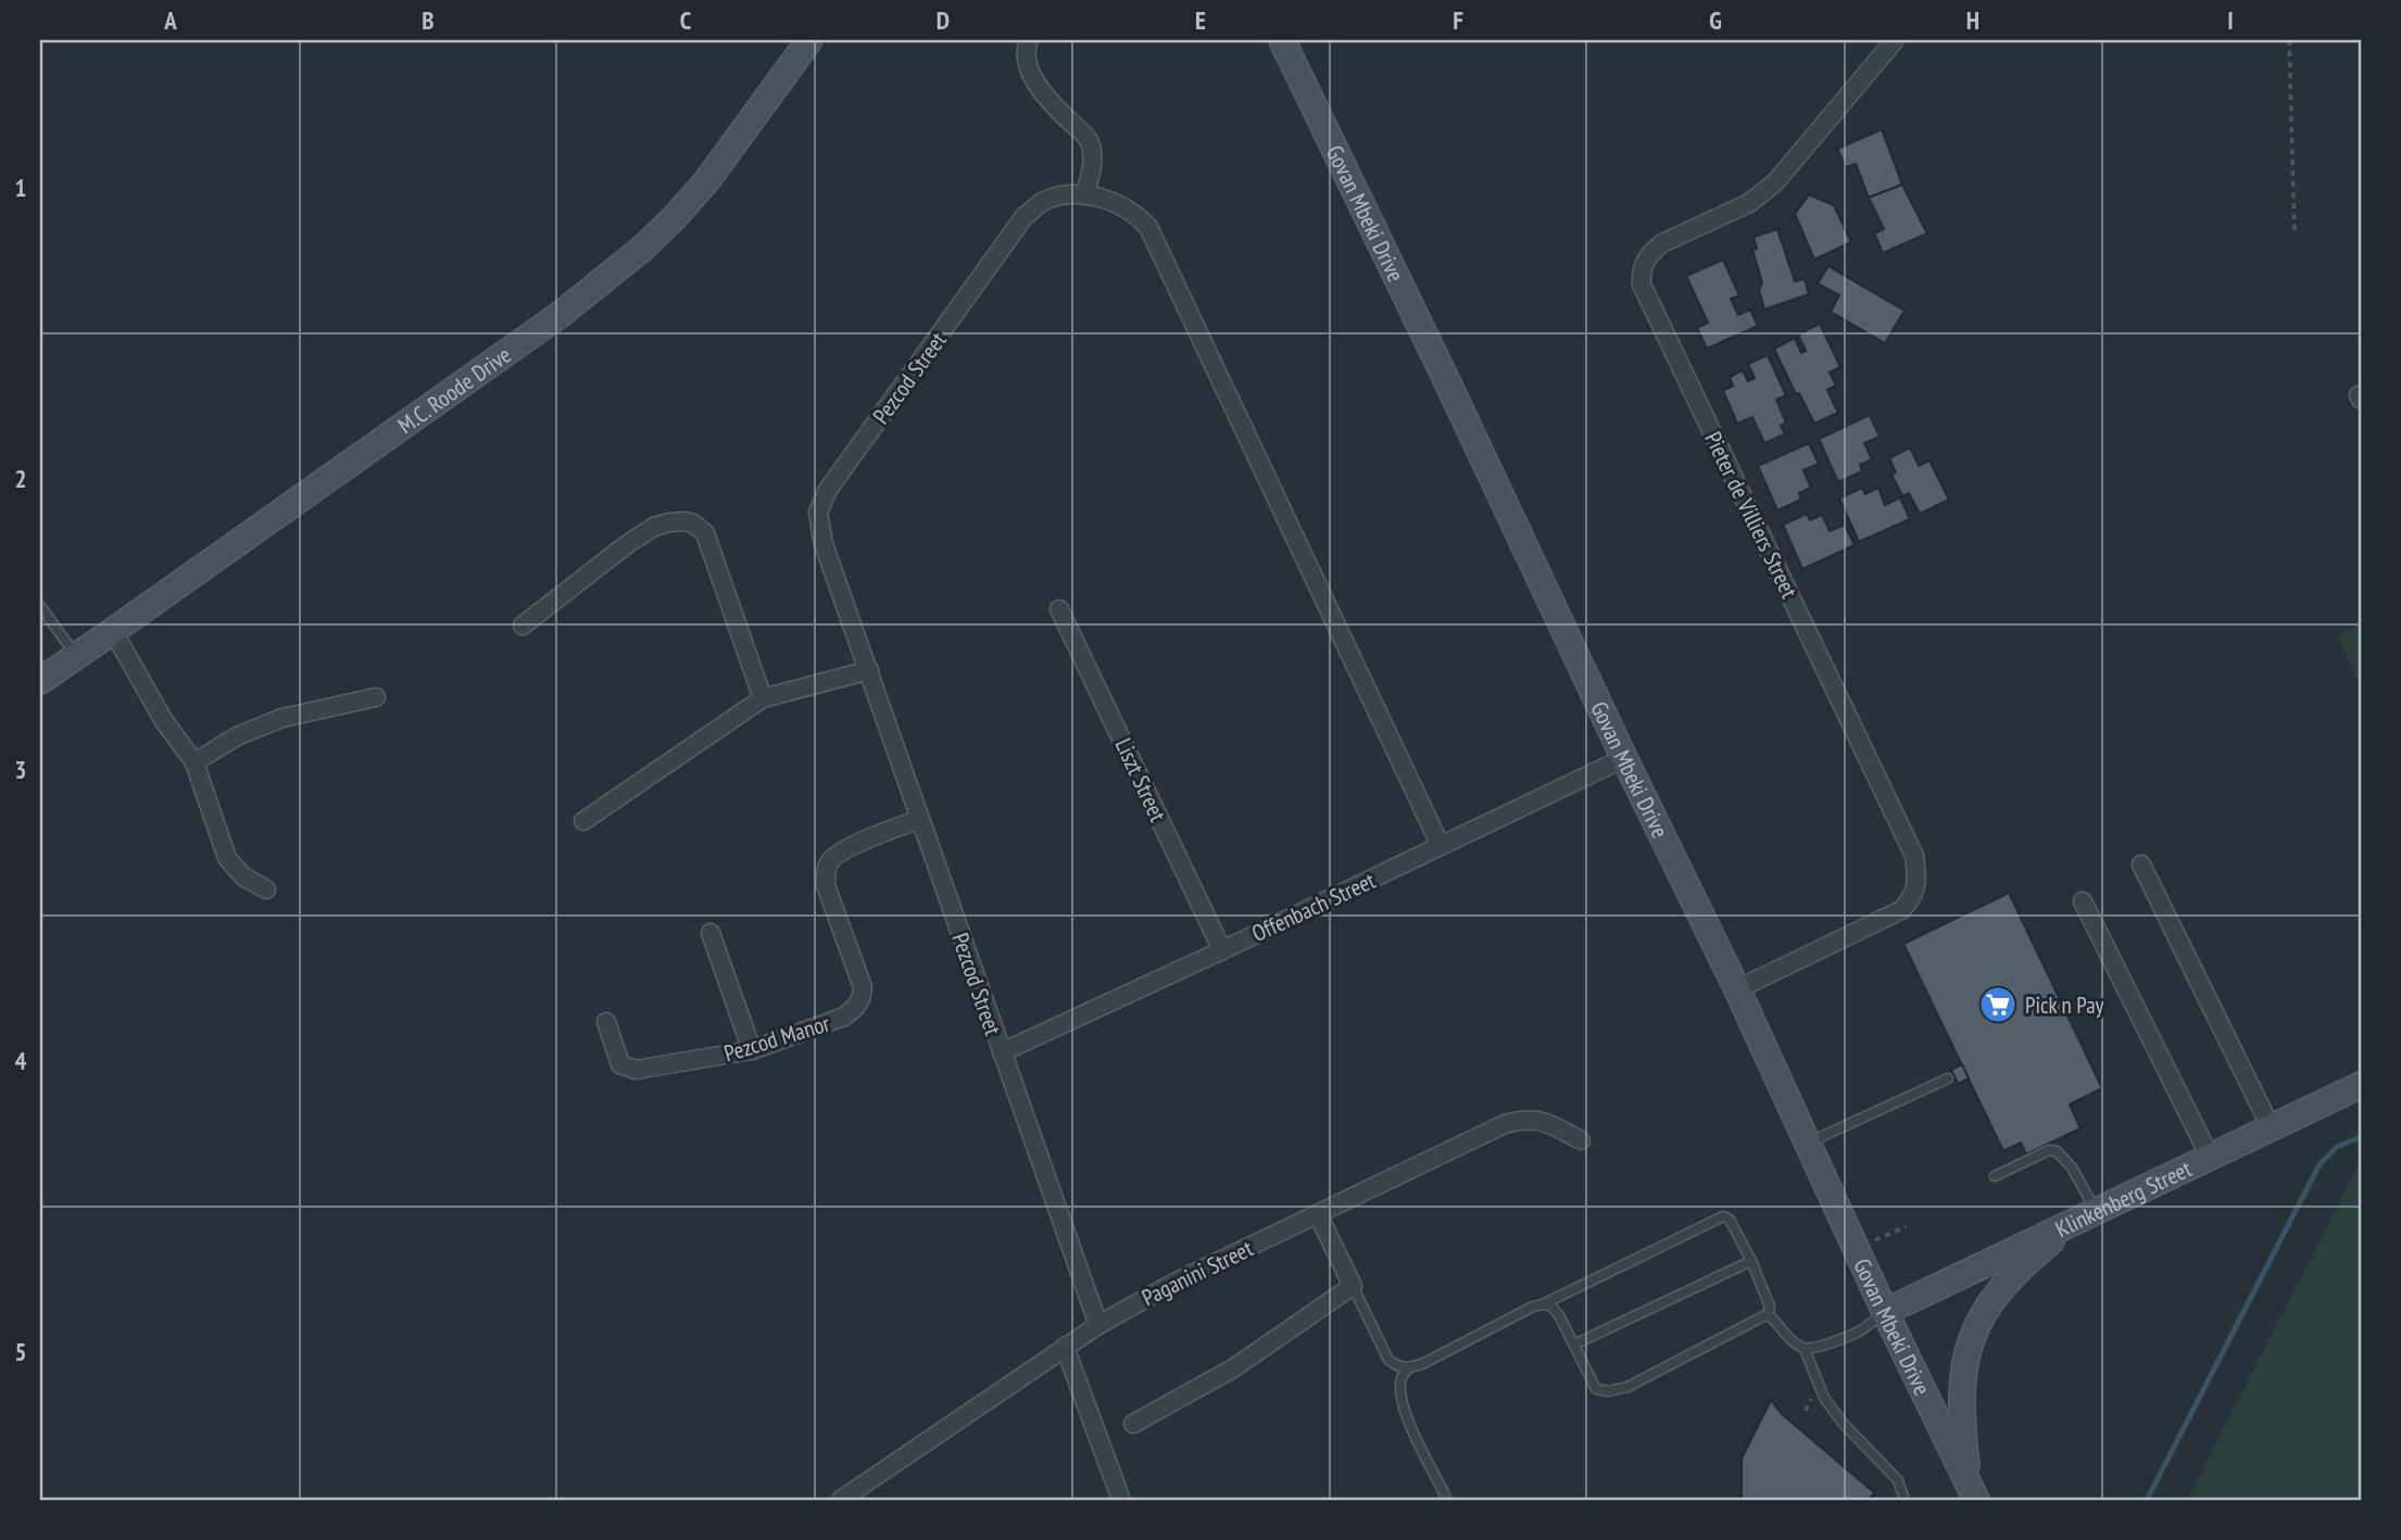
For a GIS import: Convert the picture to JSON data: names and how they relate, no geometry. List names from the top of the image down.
{
  "streets": {
    "street": [
      "Govan Mbeki Drive",
      "Pezcod Street",
      "M.C. Roode Drive",
      "Pieter de Villiers Street",
      "Liszt Street",
      "Offenbach Street",
      "Pezcod Manor",
      "Klinkenberg Street",
      "Paganini Street"
    ]
  },
  "crossings": [
    ["Govan Mbeki Drive", "Pieter de Villiers Street"],
    ["Govan Mbeki Drive", "Offenbach Street"],
    ["Govan Mbeki Drive", "Klinkenberg Street"],
    ["Pezcod Street", "Offenbach Street"],
    ["Pezcod Street", "Pezcod Manor"],
    ["Pezcod Street", "Paganini Street"],
    ["Liszt Street", "Offenbach Street"]
  ],
  "places": {
    "supermarket": ["Pick n Pay"]
  },
  "grid": {
    "columns": [
      "A",
      "B",
      "C",
      "D",
      "E",
      "F",
      "G",
      "H",
      "I"
    ],
    "rows": [
      "1",
      "2",
      "3",
      "4",
      "5"
    ]
  }
}
